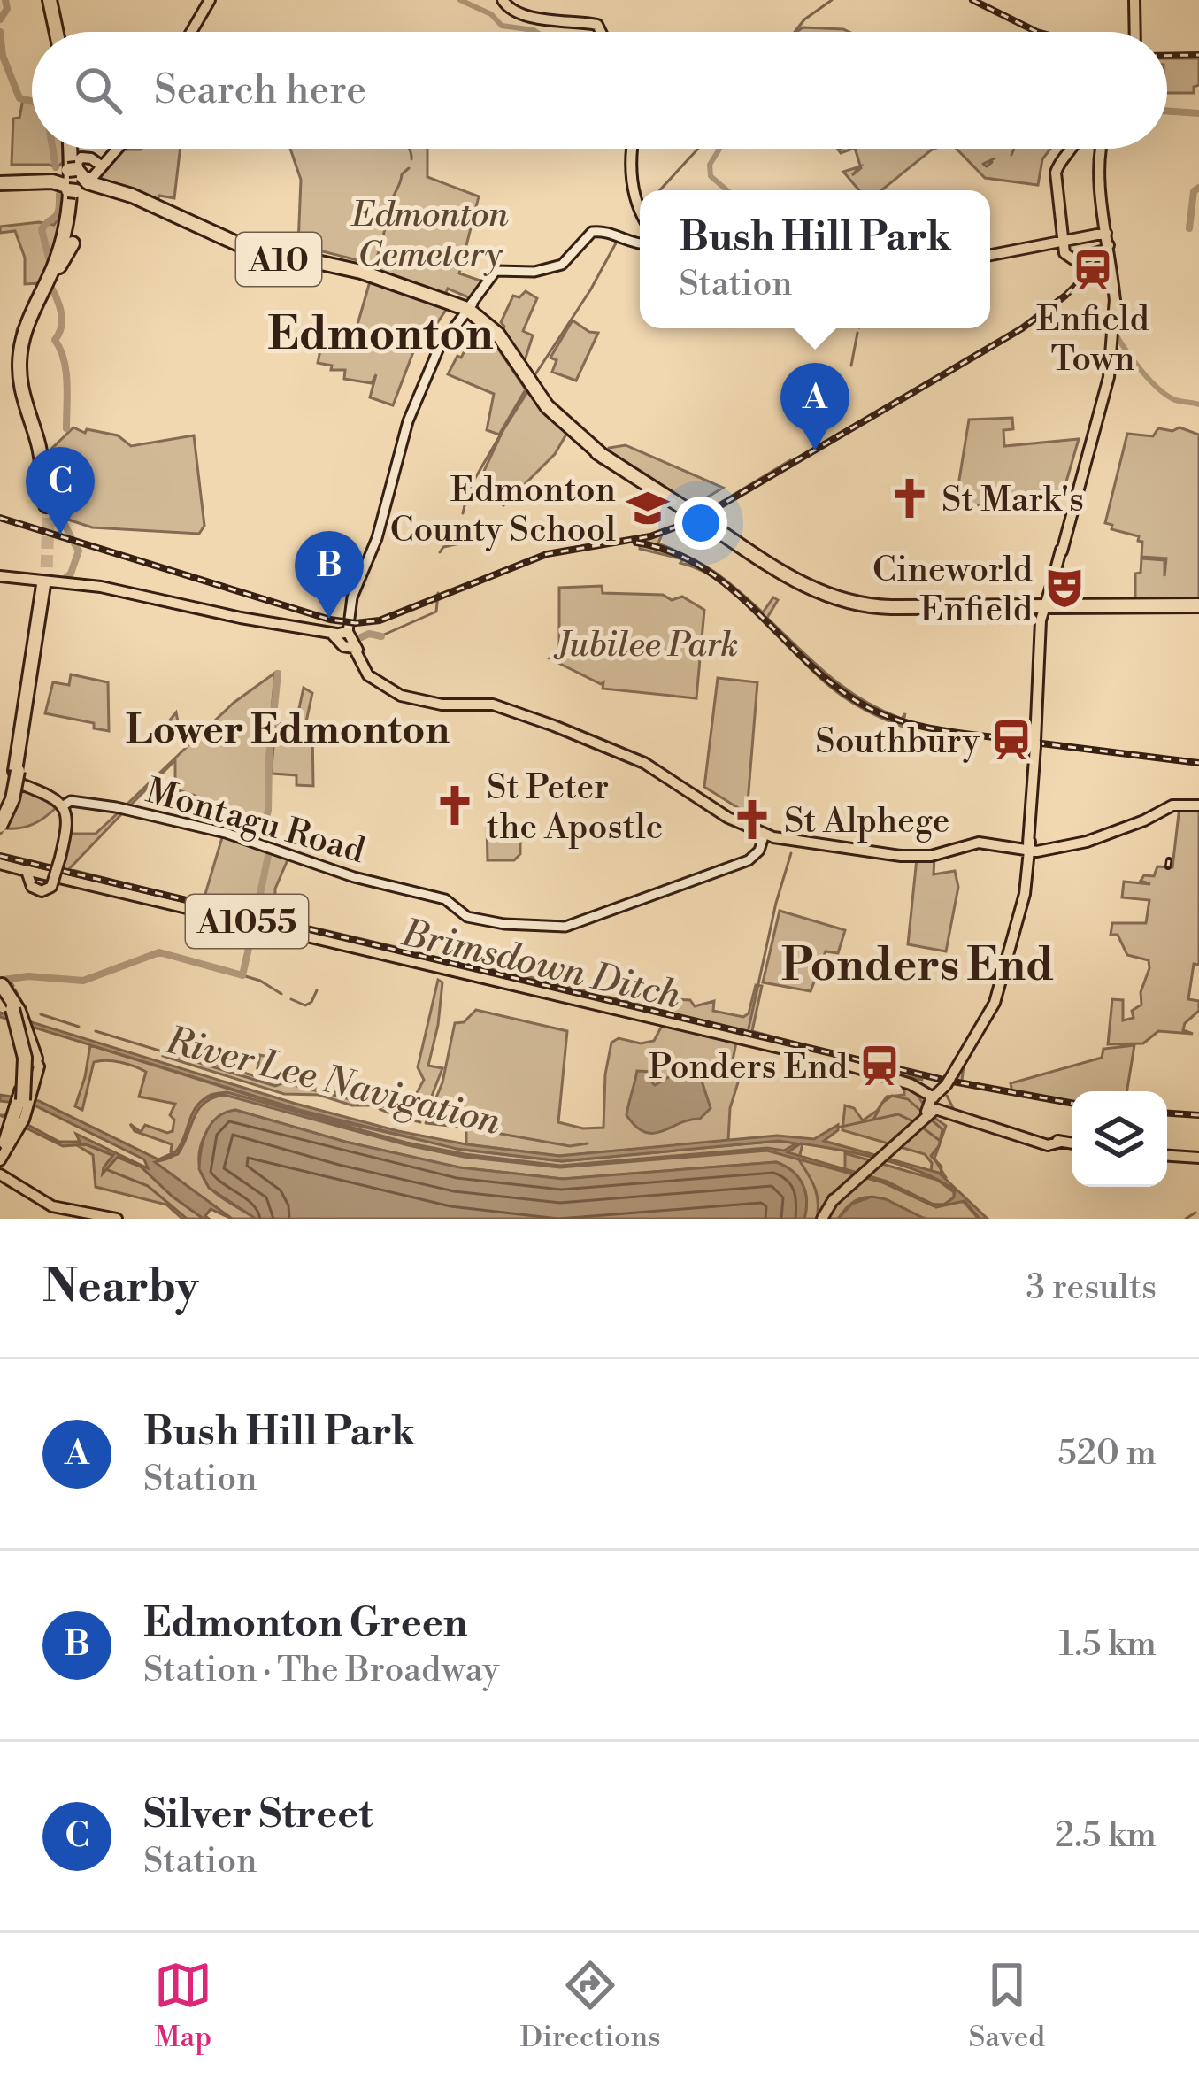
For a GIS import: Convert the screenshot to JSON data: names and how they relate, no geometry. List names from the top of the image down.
{
  "streets": {
    "highway": ["A10"],
    "main road": ["Montagu Road", "A1055"]
  },
  "districts": ["Edmonton", "Lower Edmonton", "Ponders End"],
  "water": ["Brimsdown Ditch", "River Lee Navigation"],
  "parks": ["Edmonton Cemetery", "Jubilee Park"],
  "places": {
    "station": ["Enfield Town", "Southbury", "Ponders End"],
    "church": ["St Mark's", "St Peter the Apostle", "St Alphege"],
    "school or university": ["Edmonton County School"],
    "theatre": ["Cineworld Enfield"]
  },
  "page": {
    "search": "Search here",
    "popup": ["Bush Hill Park", "Station"],
    "pins": ["A", "C", "B"],
    "heading": ["Nearby", "3 results"],
    "list": [
      {
        "mark": "A",
        "name": "Bush Hill Park",
        "note": "Station",
        "value": "520 m"
      },
      {
        "mark": "B",
        "name": "Edmonton Green",
        "note": "Station · The Broadway",
        "value": "1.5 km"
      },
      {
        "mark": "C",
        "name": "Silver Street",
        "note": "Station",
        "value": "2.5 km"
      }
    ],
    "nav": ["Map", "Directions", "Saved"]
  }
}
